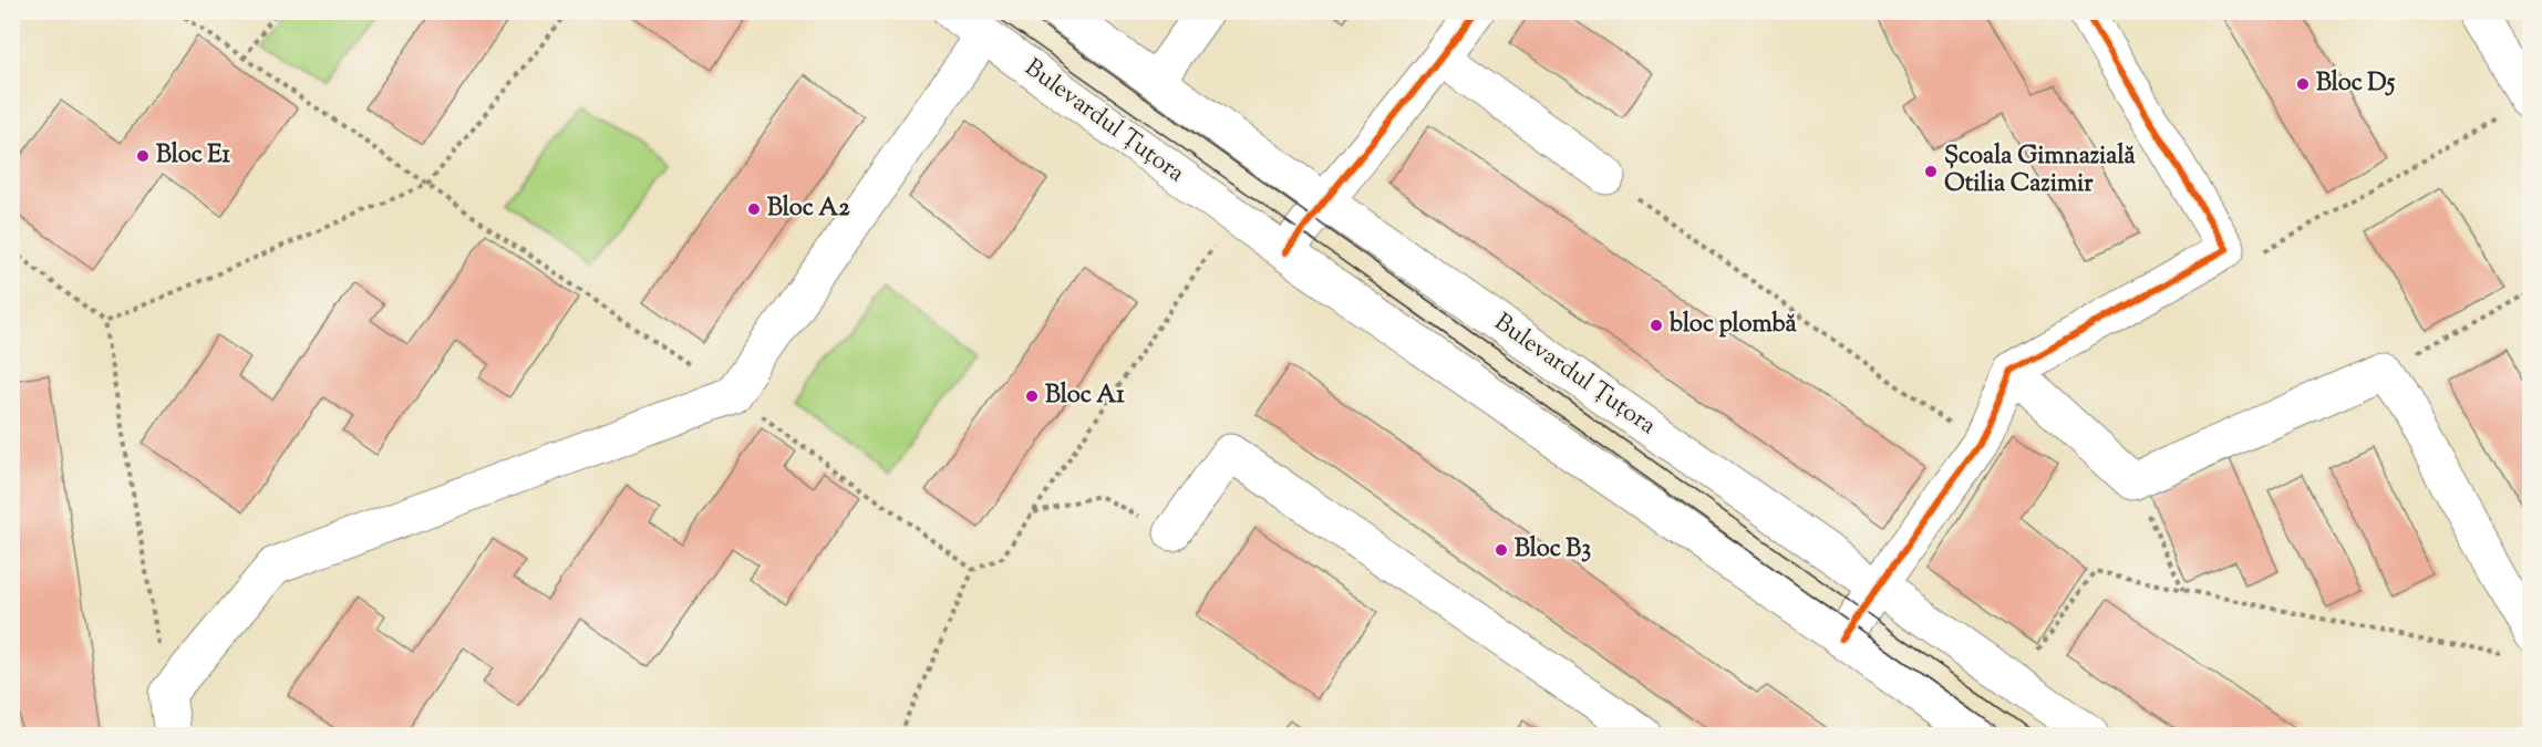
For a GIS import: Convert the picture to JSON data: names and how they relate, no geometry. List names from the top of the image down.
{
  "streets": {
    "main road": ["Bulevardul Țuțora"]
  },
  "places": [
    "Bloc D5",
    "Bloc E1",
    "Școala Gimnazială Otilia Cazimir",
    "Bloc A2",
    "bloc plombă",
    "Bloc A1",
    "Bloc B3"
  ]
}
